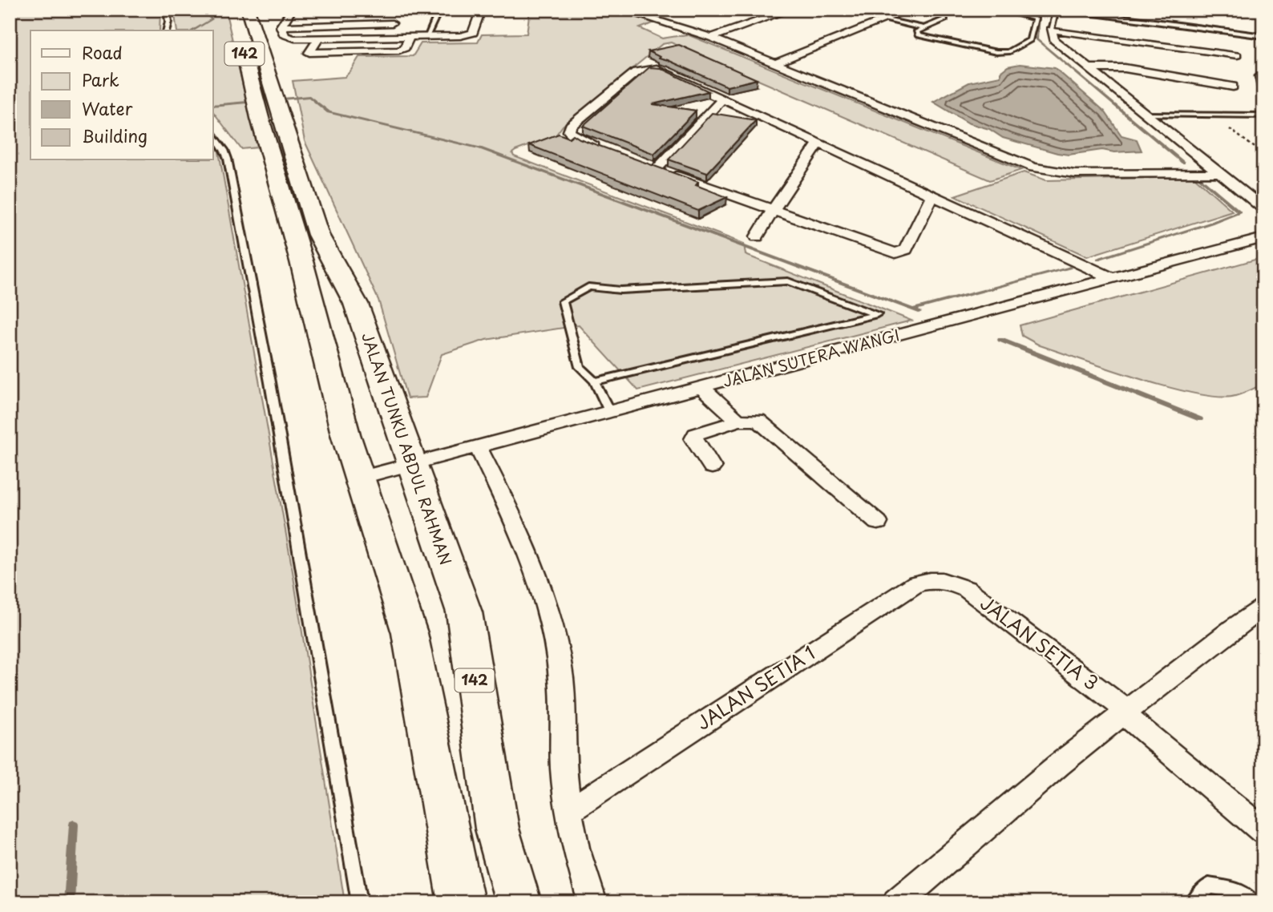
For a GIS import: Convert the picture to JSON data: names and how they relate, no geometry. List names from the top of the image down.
{
  "streets": {
    "main road": ["142", "JALAN TUNKU ABDUL RAHMAN"],
    "street": ["JALAN SUTERA WANGI", "JALAN SETIA 3", "JALAN SETIA 1"]
  },
  "crossings": [
    ["JALAN SUTERA WANGI", "JALAN TUNKU ABDUL RAHMAN"],
    ["JALAN SETIA 3", "JALAN SETIA 1"]
  ],
  "legend": [
    "Road",
    "Park",
    "Water",
    "Building"
  ]
}
